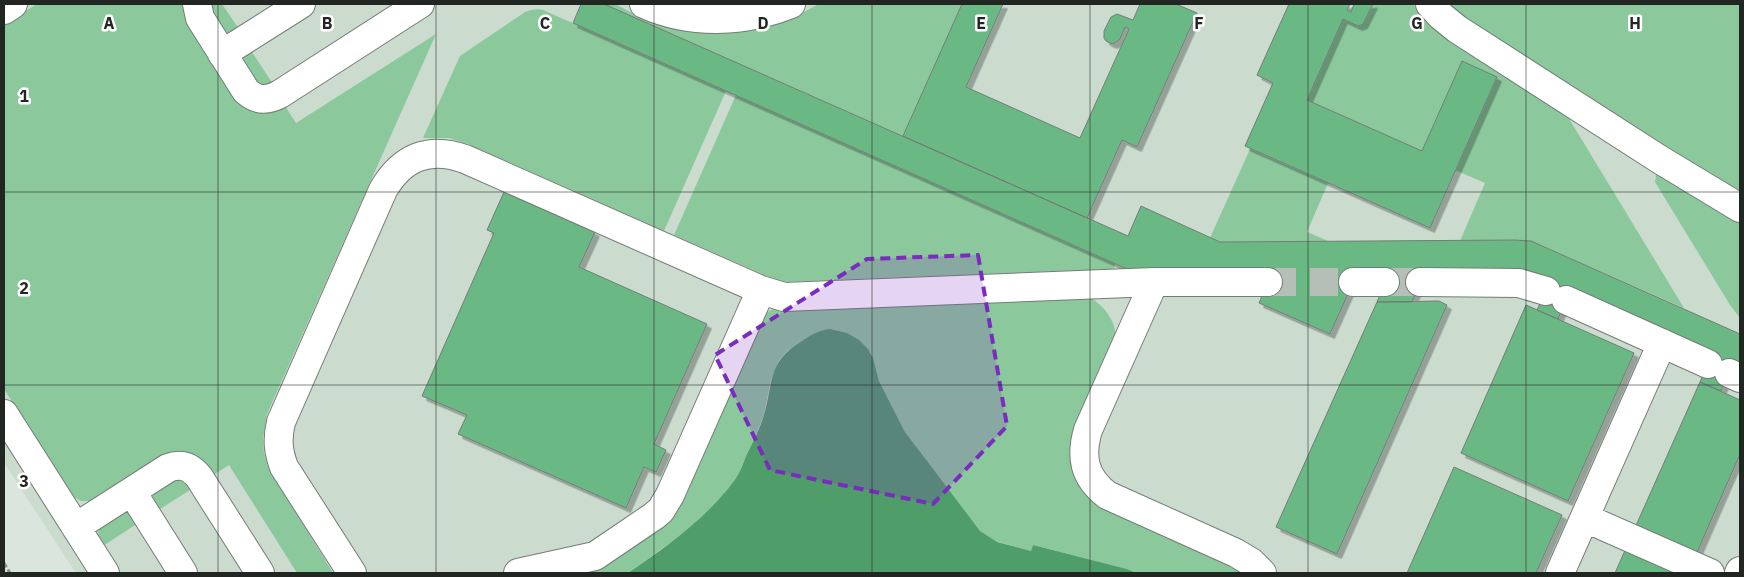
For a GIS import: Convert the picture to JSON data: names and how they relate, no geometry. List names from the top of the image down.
{
  "grid": {
    "columns": [
      "A",
      "B",
      "C",
      "D",
      "E",
      "F",
      "G",
      "H"
    ],
    "rows": ["1", "2", "3"]
  }
}
